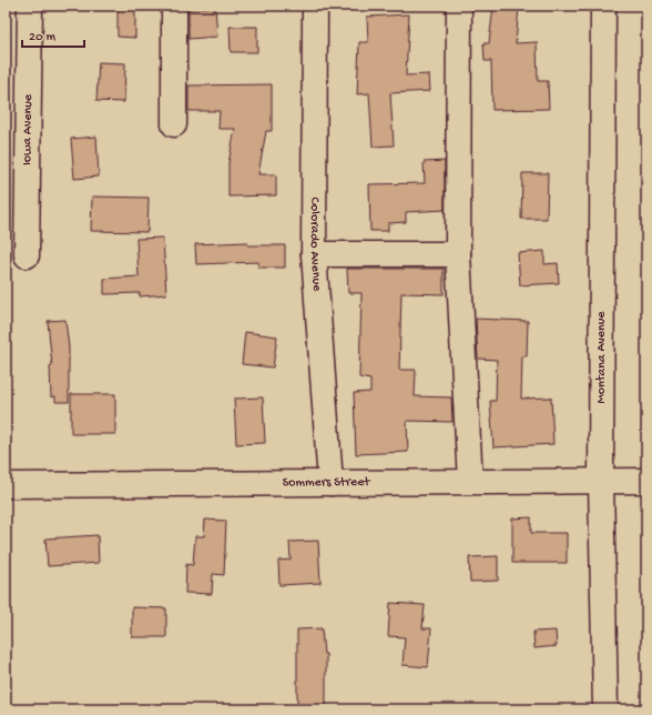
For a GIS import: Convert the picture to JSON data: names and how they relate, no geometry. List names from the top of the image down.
{
  "streets": {
    "street": [
      "Iowa Avenue",
      "Colorado Avenue",
      "Montana Avenue",
      "Sommers Street"
    ]
  },
  "crossings": [
    ["Colorado Avenue", "Sommers Street"],
    ["Montana Avenue", "Sommers Street"]
  ],
  "scale_bar": "20 m"
}
